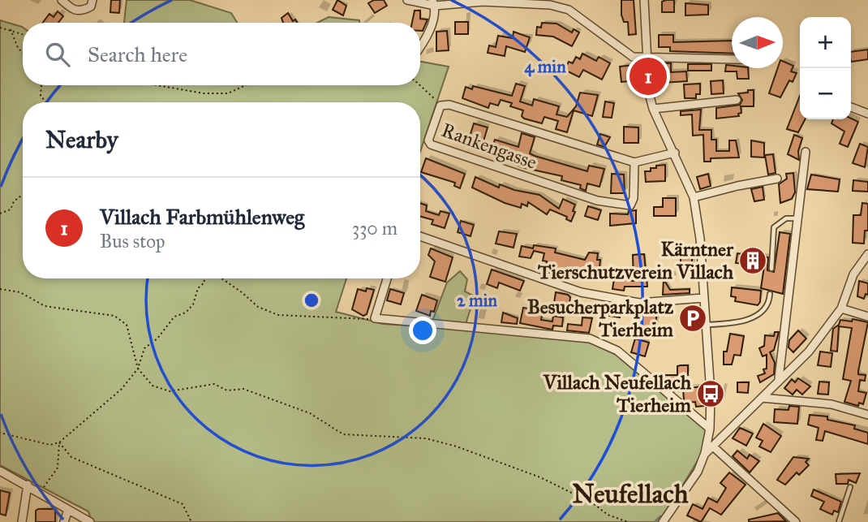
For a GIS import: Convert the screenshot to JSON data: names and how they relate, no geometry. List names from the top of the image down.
{
  "streets": {
    "street": ["Rankengasse"]
  },
  "districts": ["Neufellach"],
  "places": {
    "building": ["Kärntner Tierschutzverein Villach"],
    "parking": ["Besucherparkplatz Tierheim"],
    "bus stop": ["Villach Neufellach Tierheim"]
  },
  "north": "right",
  "page": {
    "map_buttons": ["+", "−"],
    "search": "Search here",
    "pins": "1",
    "heading": "Nearby",
    "list": [
      {
        "mark": "1",
        "name": "Villach Farbmühlenweg",
        "note": "Bus stop",
        "value": "330 m"
      }
    ]
  },
  "rings": ["4 min", "2 min"]
}
